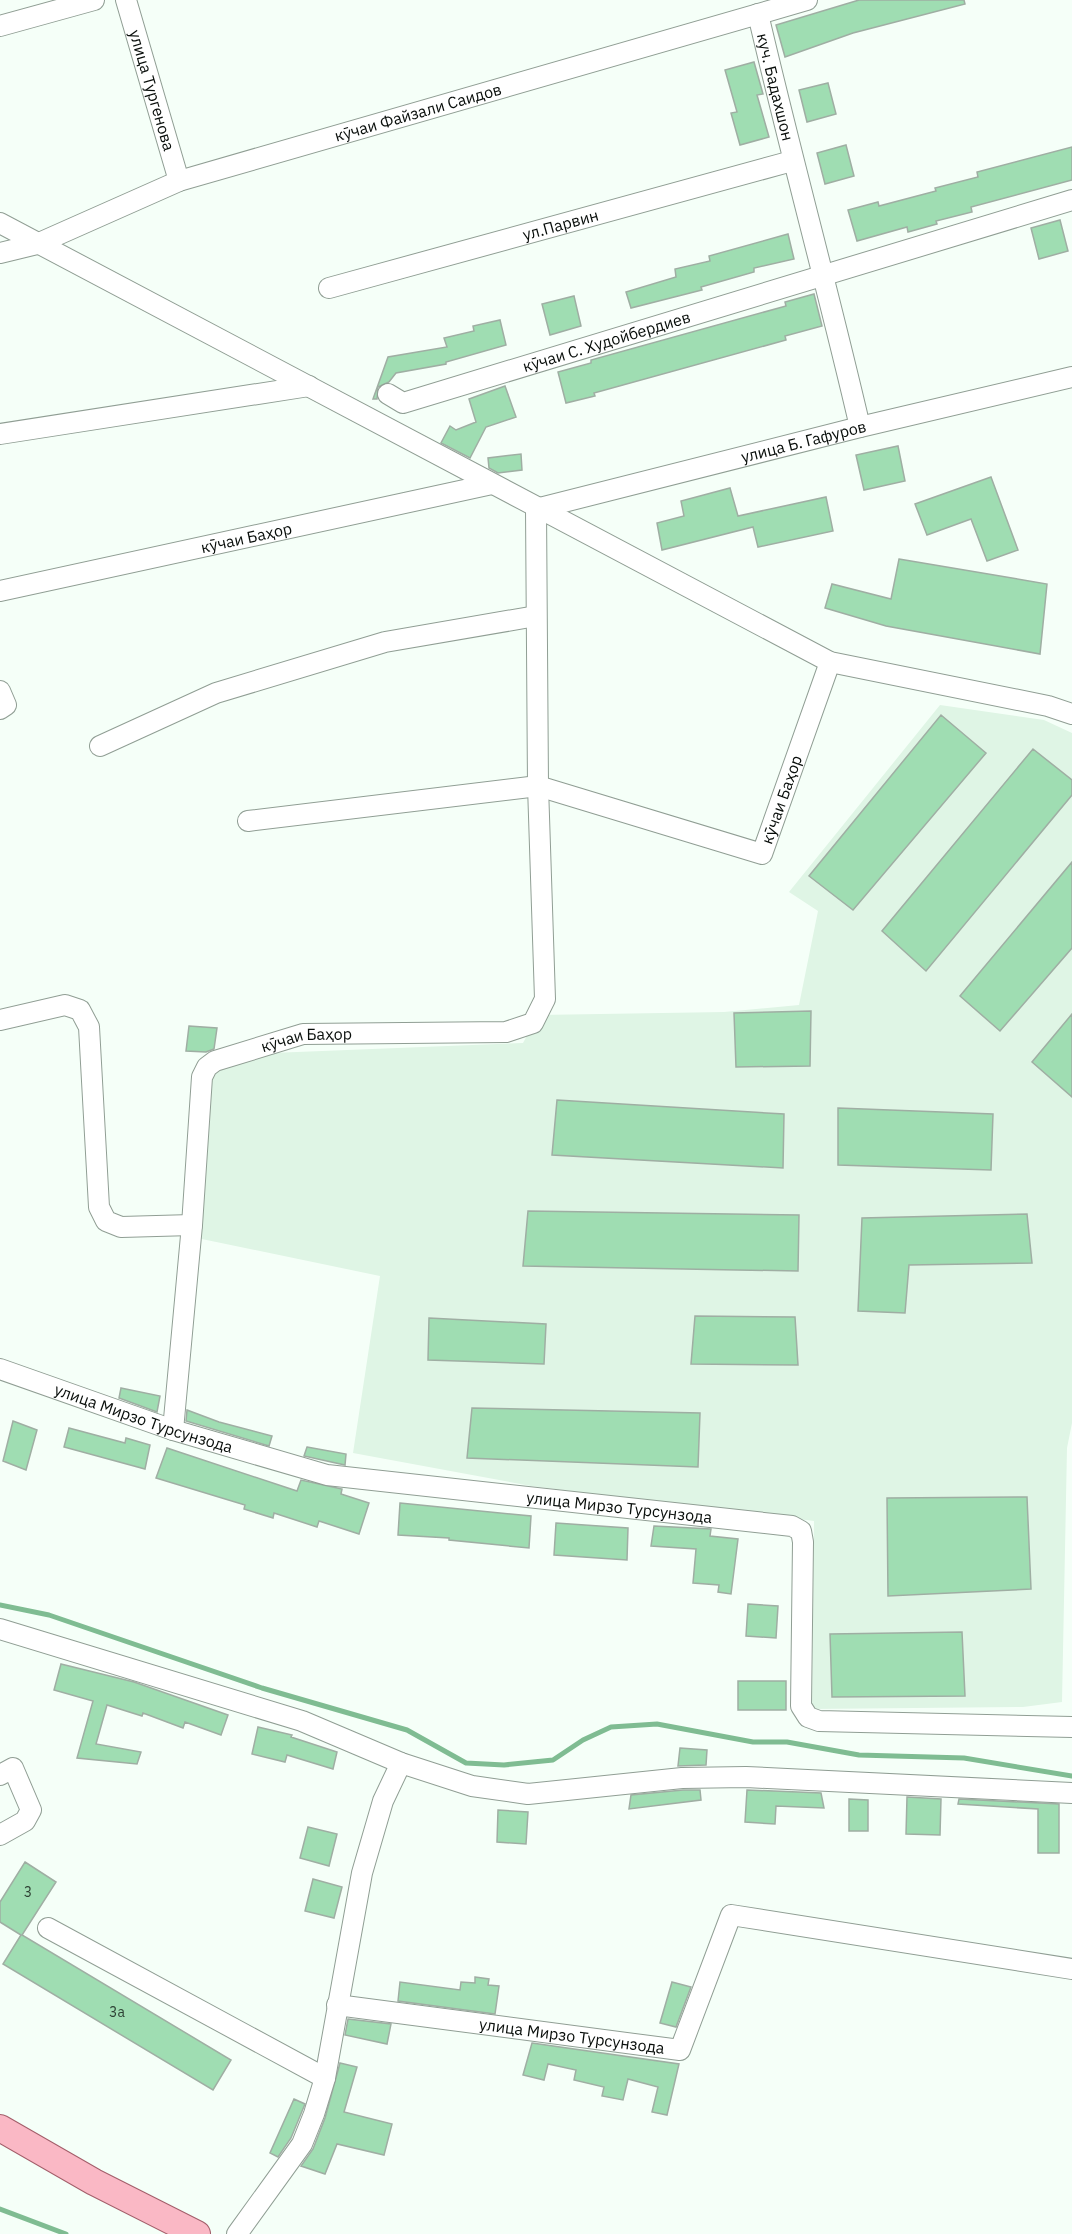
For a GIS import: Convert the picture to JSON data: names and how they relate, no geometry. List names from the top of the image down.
{
  "streets": {
    "street": [
      "куч. Бадахшон",
      "улица Тургенова",
      "кӯчаи Файзали Саидов",
      "ул.Парвин",
      "кӯчаи С. Худойбердиев",
      "улица Б. Гафуров",
      "кӯчаи Баҳор",
      "улица Мирзо Турсунзода"
    ]
  },
  "crossings": [
    ["куч. Бадахшон", "кӯчаи Файзали Саидов"],
    ["куч. Бадахшон", "ул.Парвин"],
    ["улица Тургенова", "кӯчаи Файзали Саидов"],
    ["улица Б. Гафуров", "кӯчаи Баҳор"],
    ["кӯчаи Баҳор", "улица Мирзо Турсунзода"]
  ],
  "house_numbers": ["3", "3а"]
}
